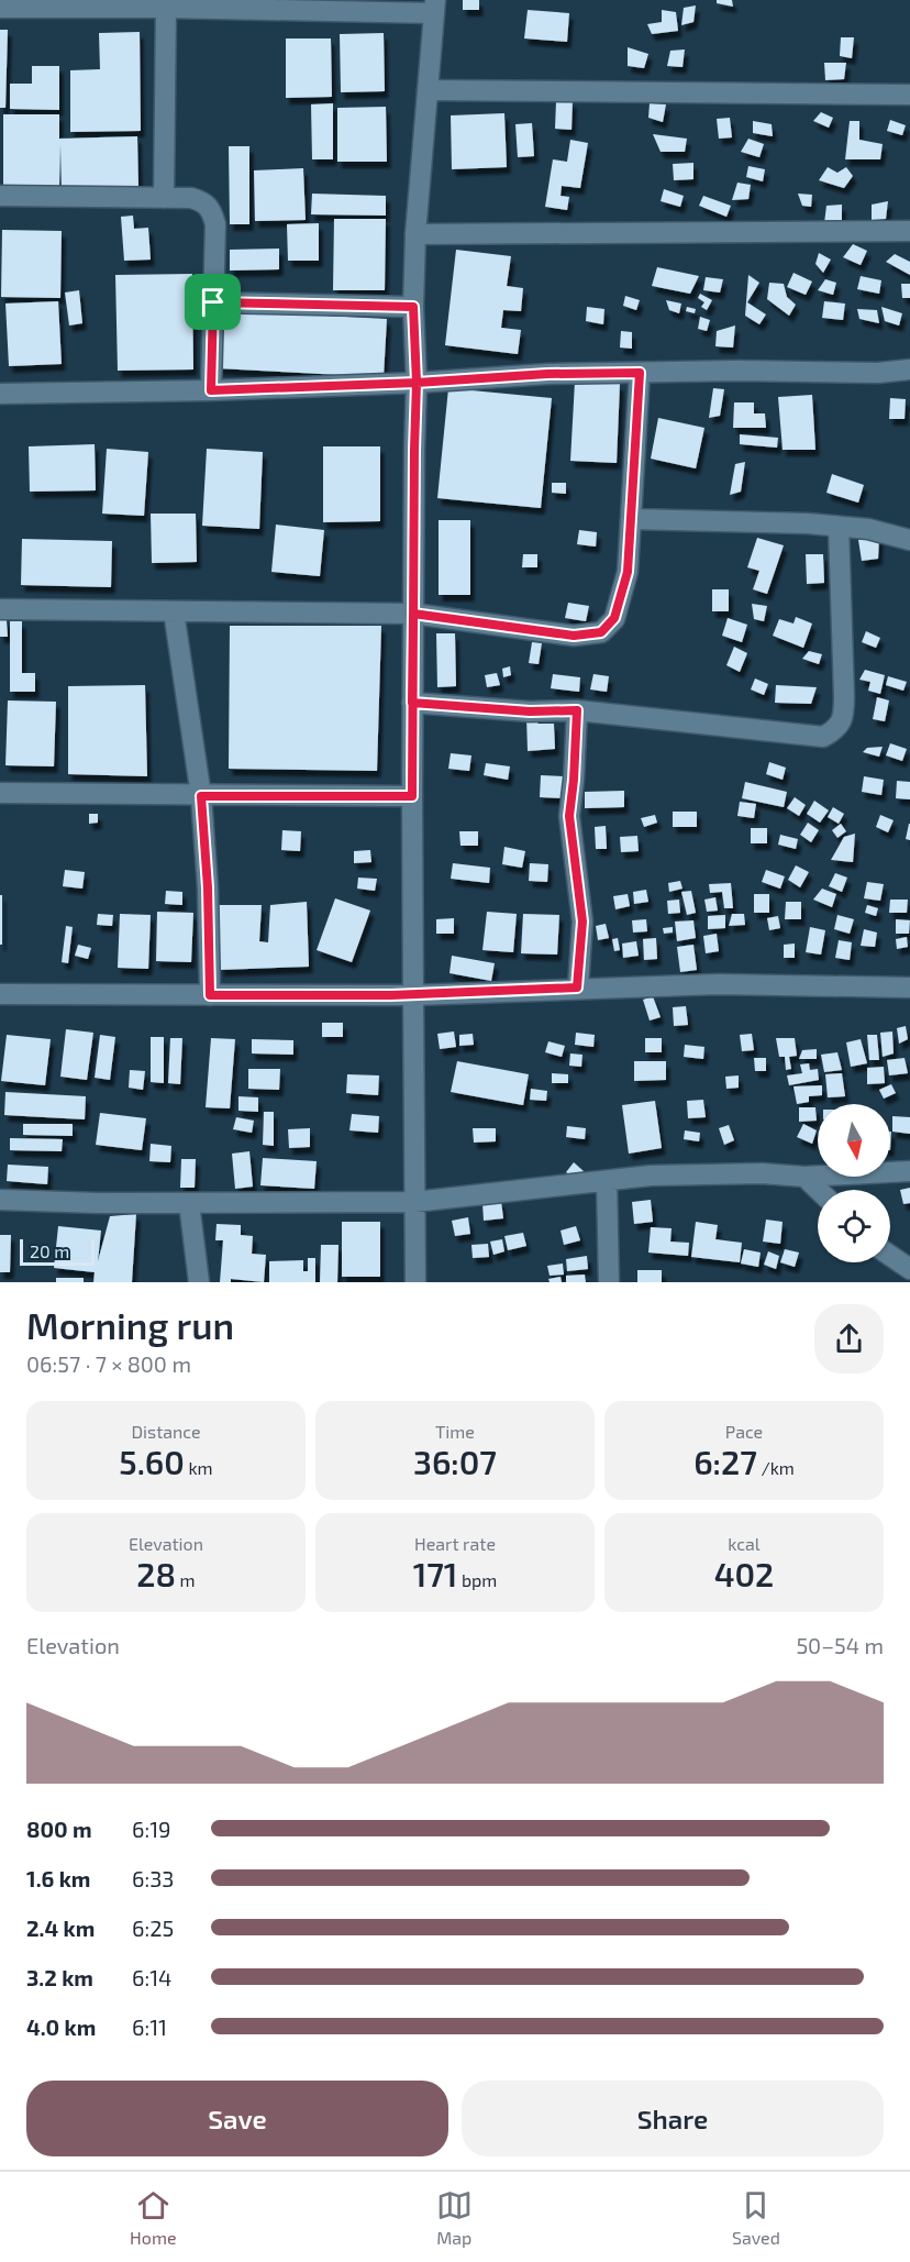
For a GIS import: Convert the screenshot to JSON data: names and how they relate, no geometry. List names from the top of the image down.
{
  "scale_bar": "20 m",
  "north": "bottom",
  "page": {
    "scale": "20 m",
    "heading": ["Morning run", "06:57 · 7 × 800 m"],
    "stats": [
      ["Distance", "5.60 km"],
      ["Time", "36:07"],
      ["Pace", "6:27 /km"],
      ["Elevation", "28 m"],
      ["Heart rate", "171 bpm"],
      ["kcal", "402"]
    ],
    "chart": ["Elevation", "50–54 m"],
    "list": [
      {
        "name": "800 m",
        "note": "6:19"
      },
      {
        "name": "1.6 km",
        "note": "6:33"
      },
      {
        "name": "2.4 km",
        "note": "6:25"
      },
      {
        "name": "3.2 km",
        "note": "6:14"
      },
      {
        "name": "4.0 km",
        "note": "6:11"
      }
    ],
    "buttons": ["Save", "Share"],
    "tabs": ["Home", "Map", "Saved"]
  }
}
